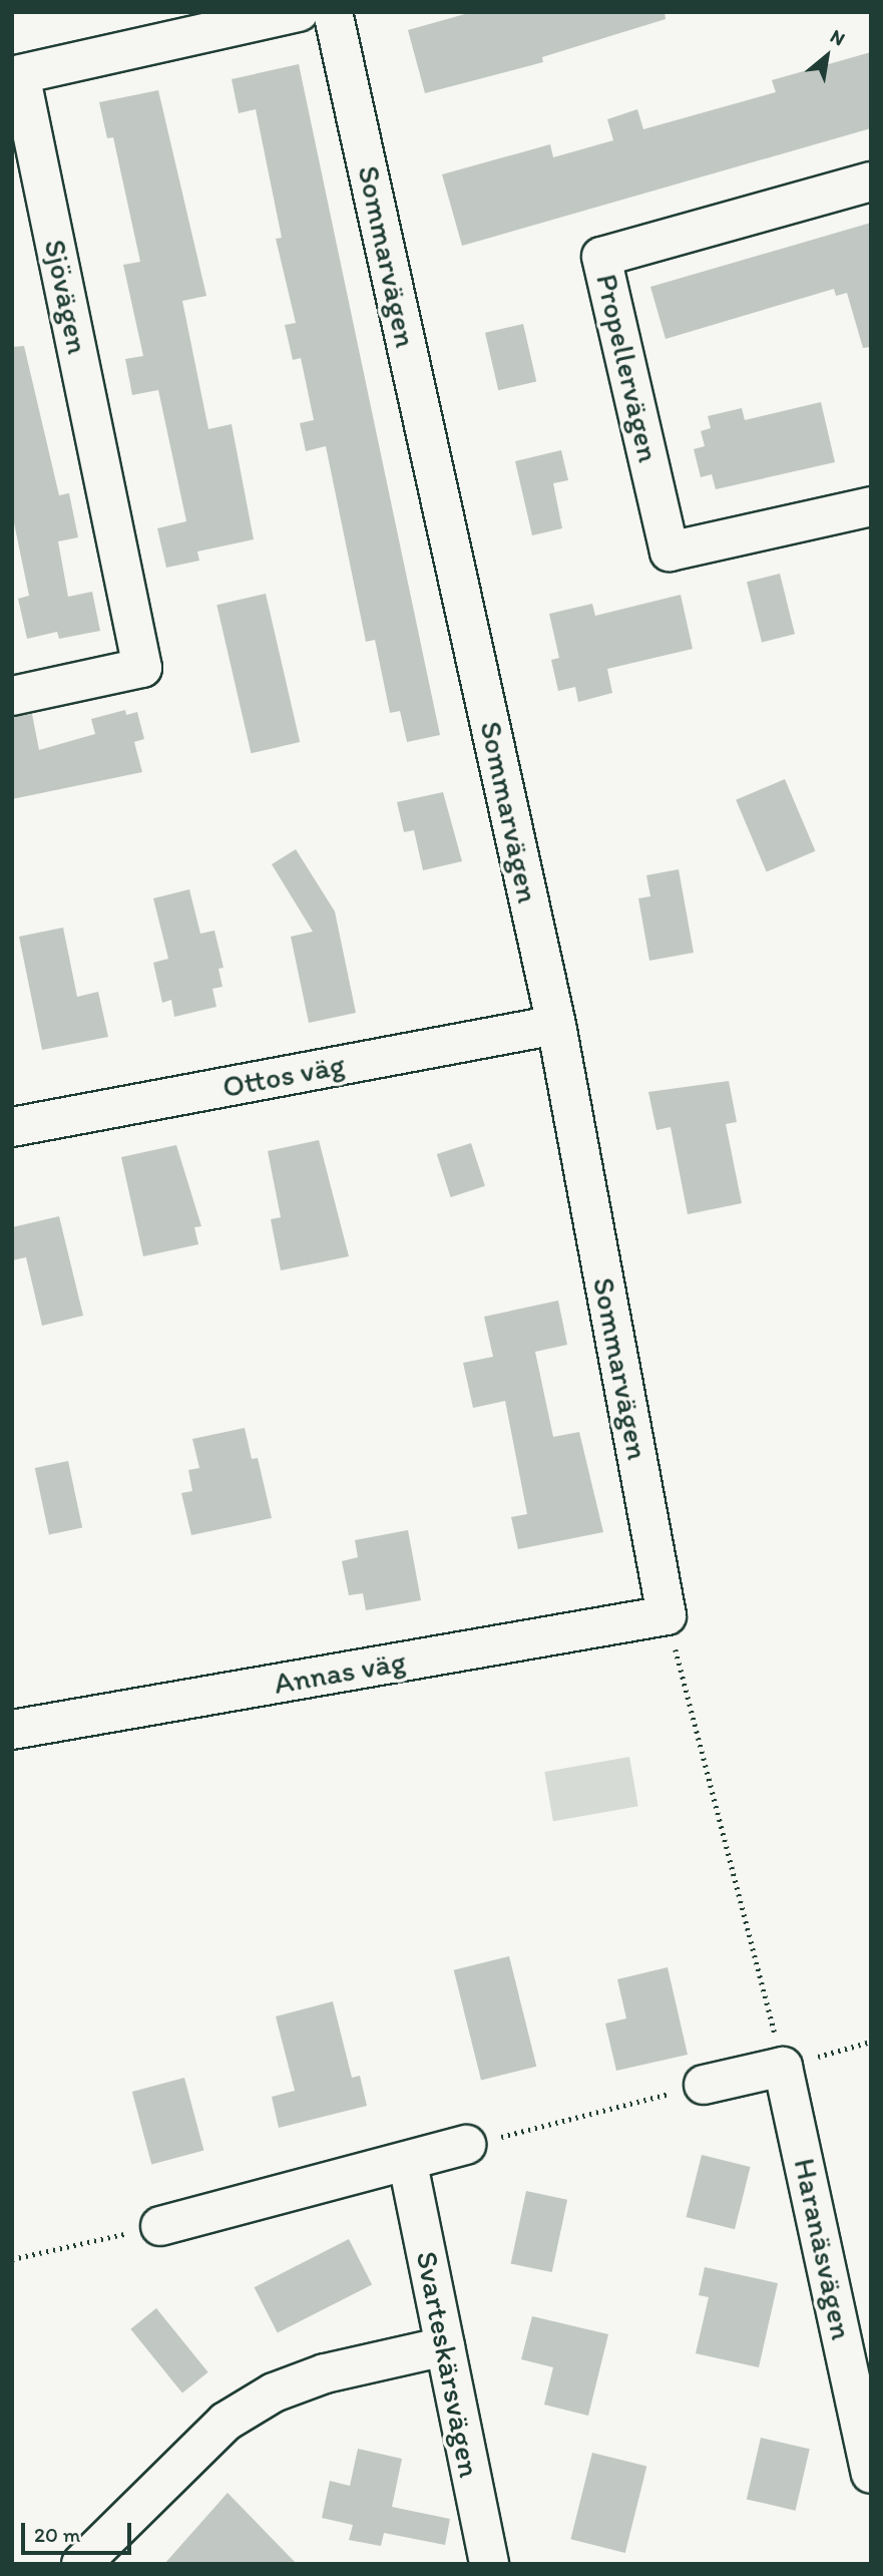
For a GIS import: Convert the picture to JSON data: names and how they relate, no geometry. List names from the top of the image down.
{
  "streets": {
    "street": [
      "Sommarvägen",
      "Sjövägen",
      "Propellervägen",
      "Ottos väg",
      "Annas väg",
      "Haranäsvägen",
      "Svarteskärsvägen"
    ]
  },
  "crossings": [
    ["Sommarvägen", "Ottos väg"],
    ["Sommarvägen", "Annas väg"]
  ],
  "scale_bar": "20 m",
  "north": "top right"
}
